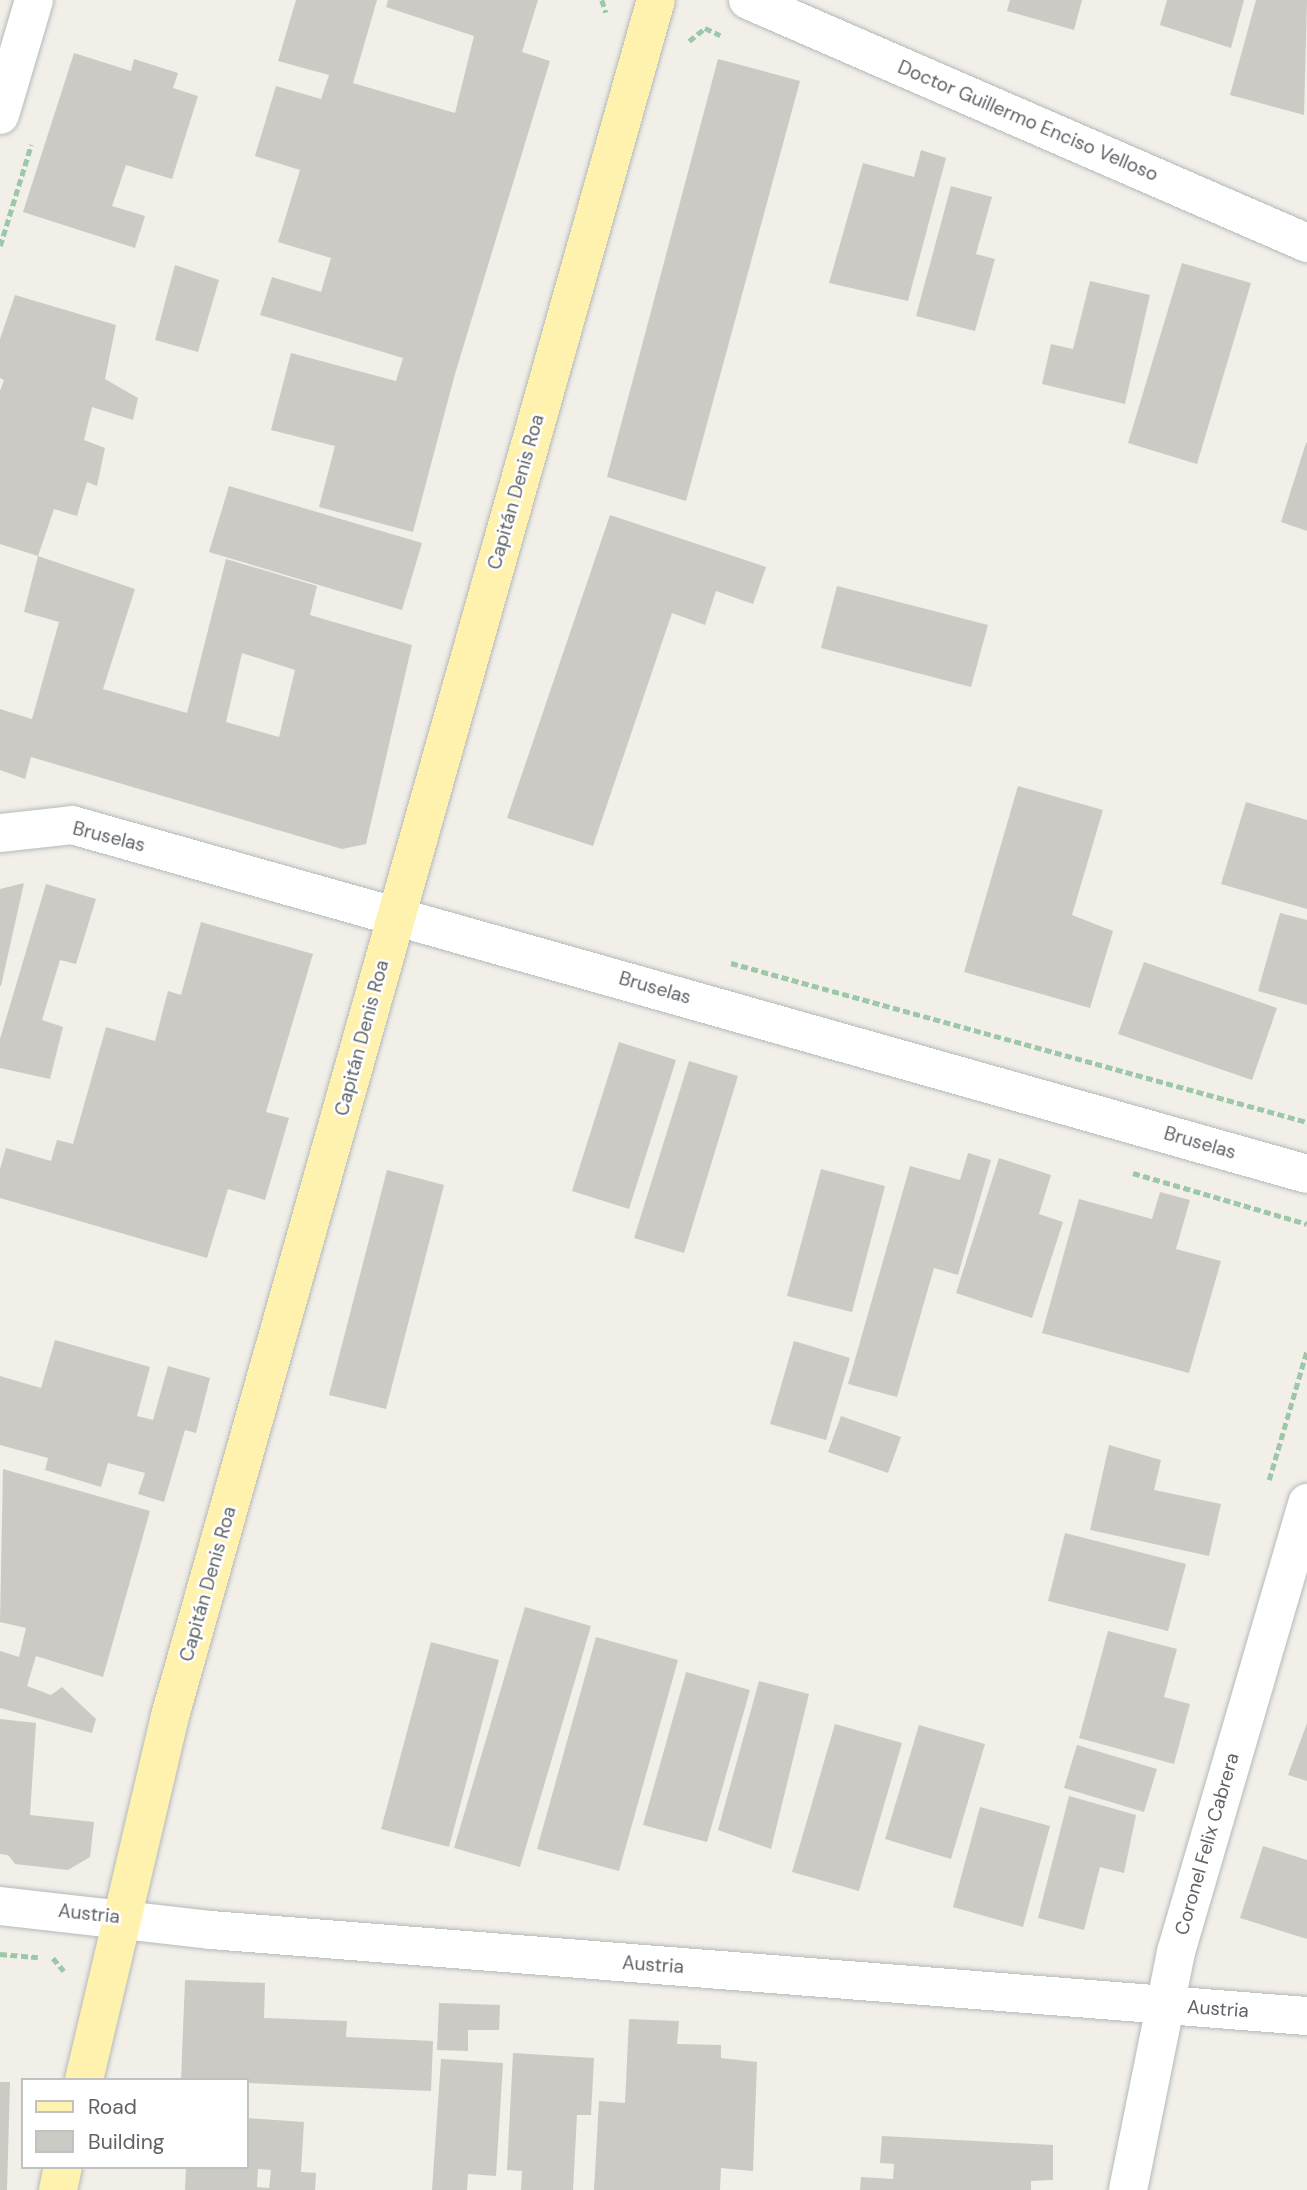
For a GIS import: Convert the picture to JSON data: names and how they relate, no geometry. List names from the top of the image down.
{
  "streets": {
    "main road": ["Capitán Denis Roa"],
    "street": [
      "Doctor Guillermo Enciso Velloso",
      "Bruselas",
      "Coronel Felix Cabrera",
      "Austria"
    ]
  },
  "crossings": [
    ["Capitán Denis Roa", "Bruselas"],
    ["Capitán Denis Roa", "Austria"],
    ["Coronel Felix Cabrera", "Austria"]
  ],
  "legend": ["Road", "Building"]
}
